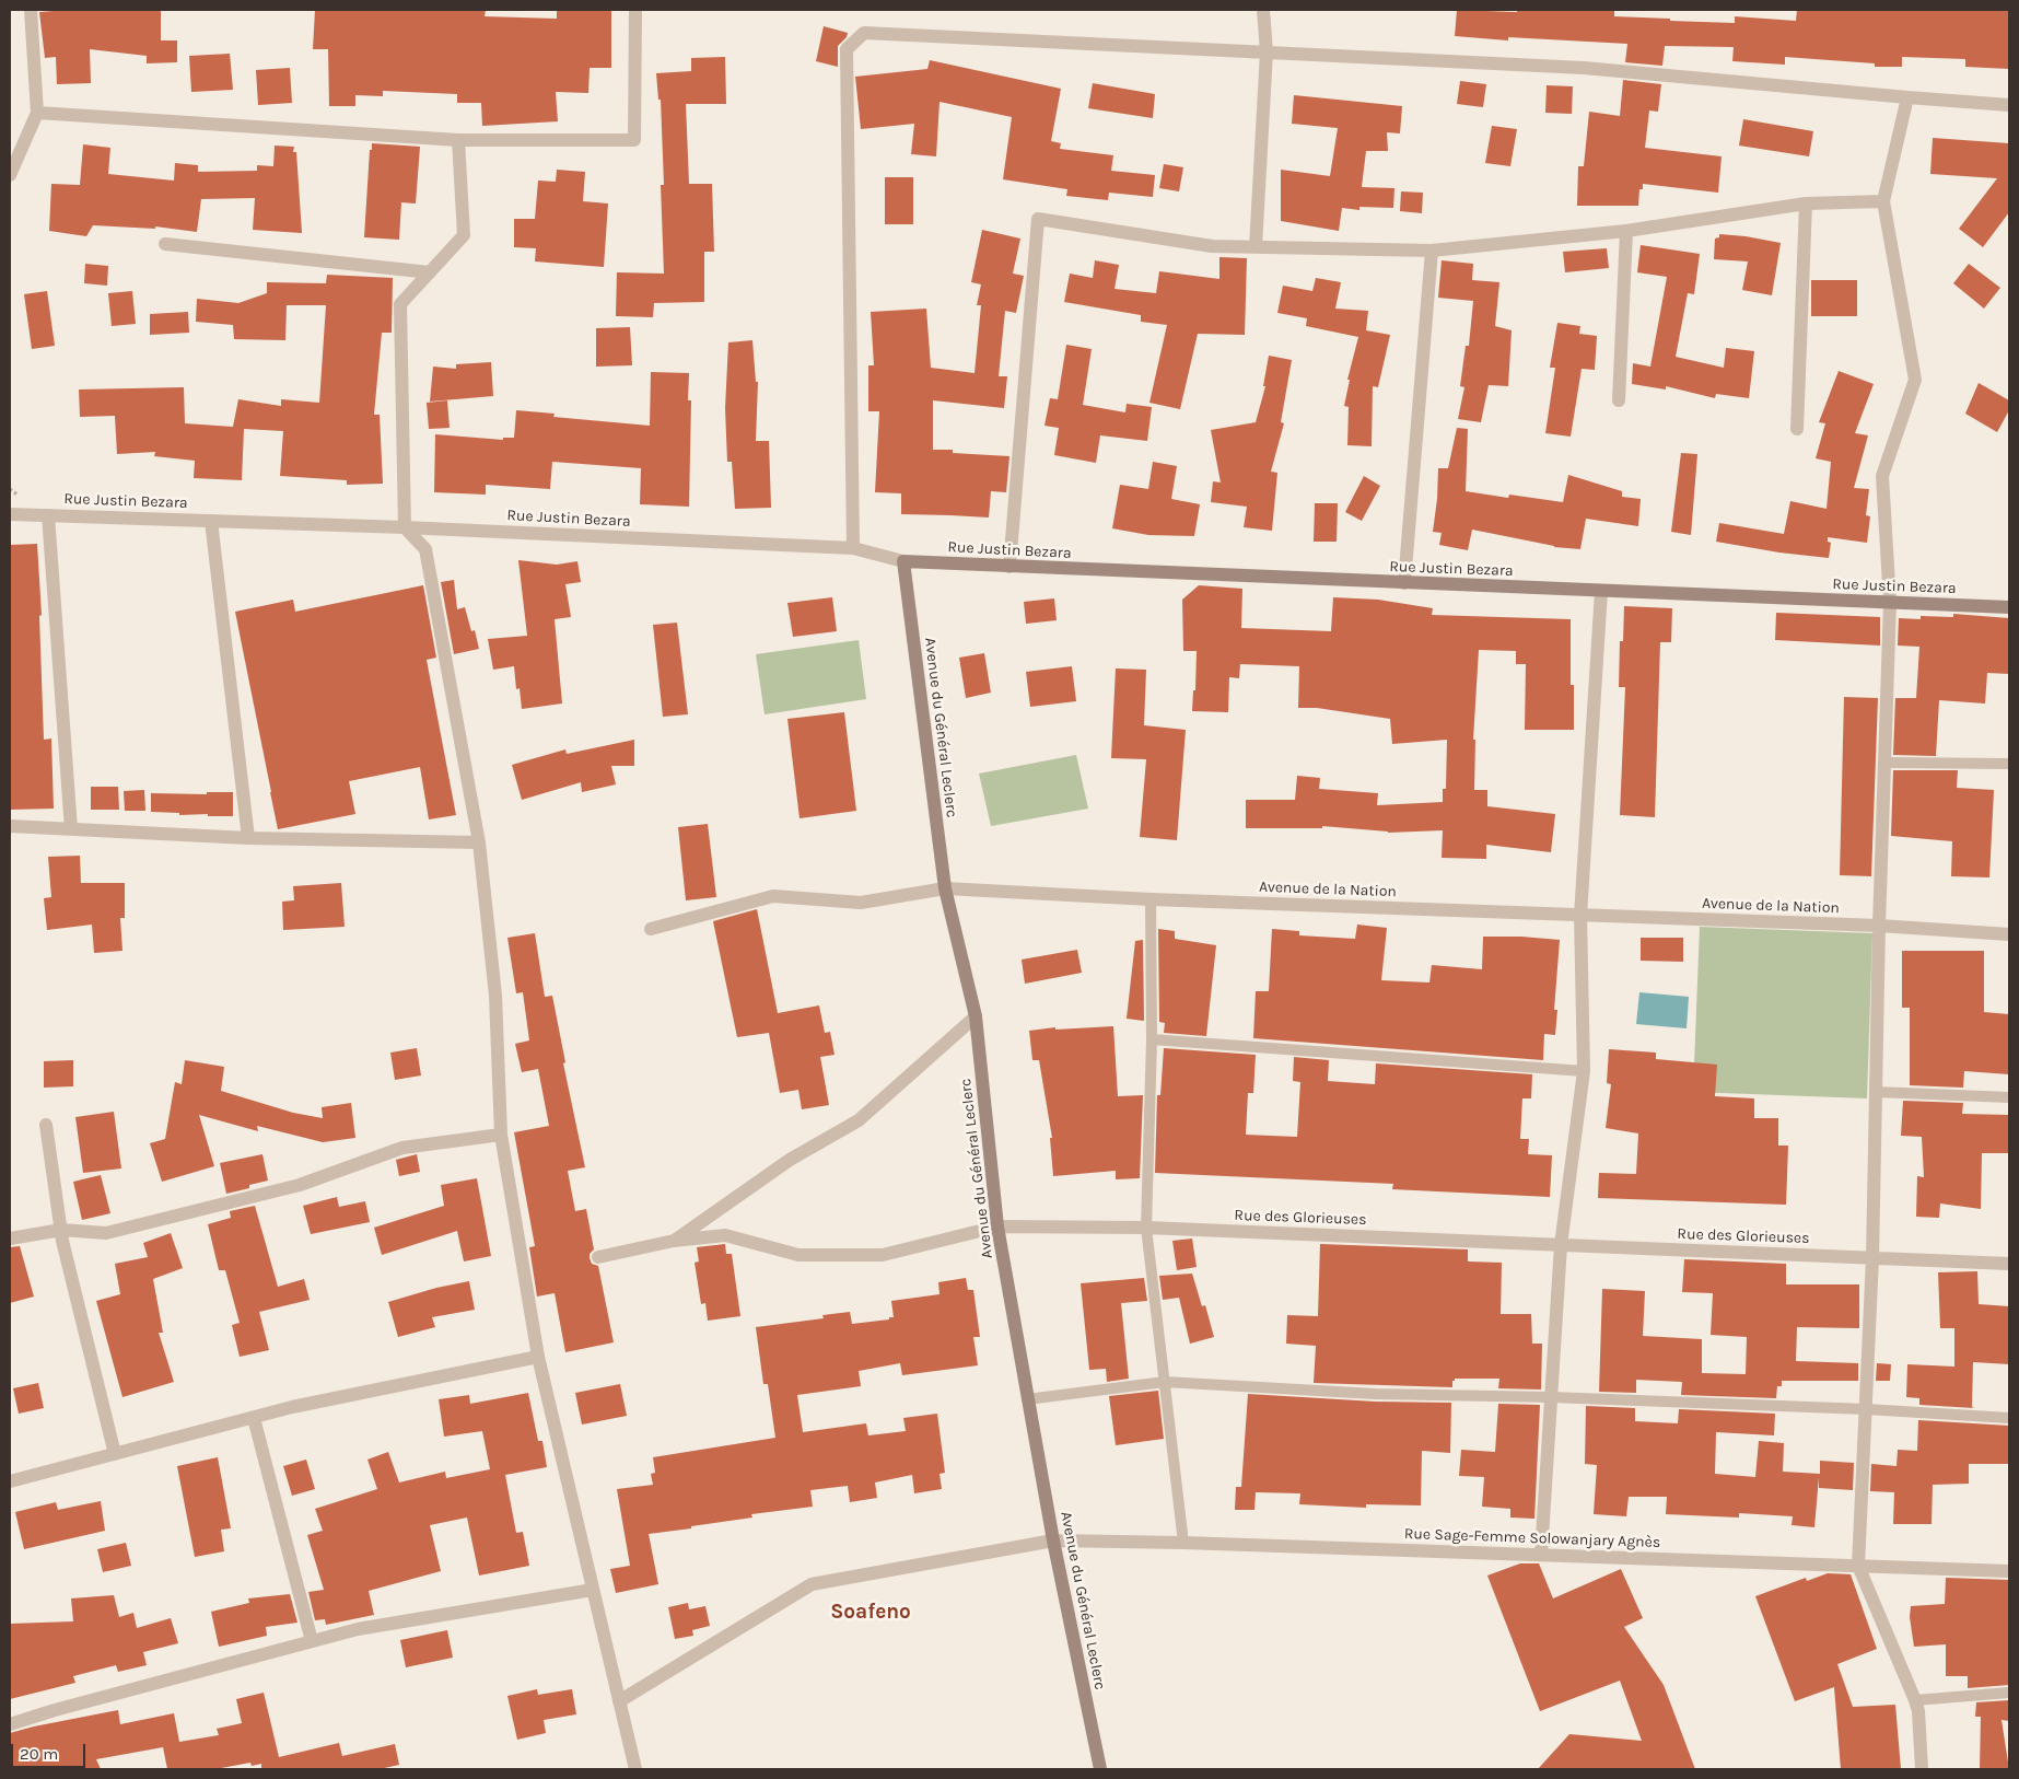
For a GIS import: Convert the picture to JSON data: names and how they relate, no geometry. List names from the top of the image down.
{
  "streets": {
    "main road": ["Rue Justin Bezara", "Avenue du Général Leclerc"],
    "street": ["Avenue de la Nation", "Rue des Glorieuses", "Rue Sage-Femme Solowanjary Agnès"]
  },
  "crossings": [
    ["Rue Justin Bezara", "Avenue du Général Leclerc"],
    ["Avenue du Général Leclerc", "Avenue de la Nation"],
    ["Avenue du Général Leclerc", "Rue des Glorieuses"],
    ["Avenue du Général Leclerc", "Rue Sage-Femme Solowanjary Agnès"]
  ],
  "districts": ["Soafeno"],
  "scale_bar": "20 m"
}
